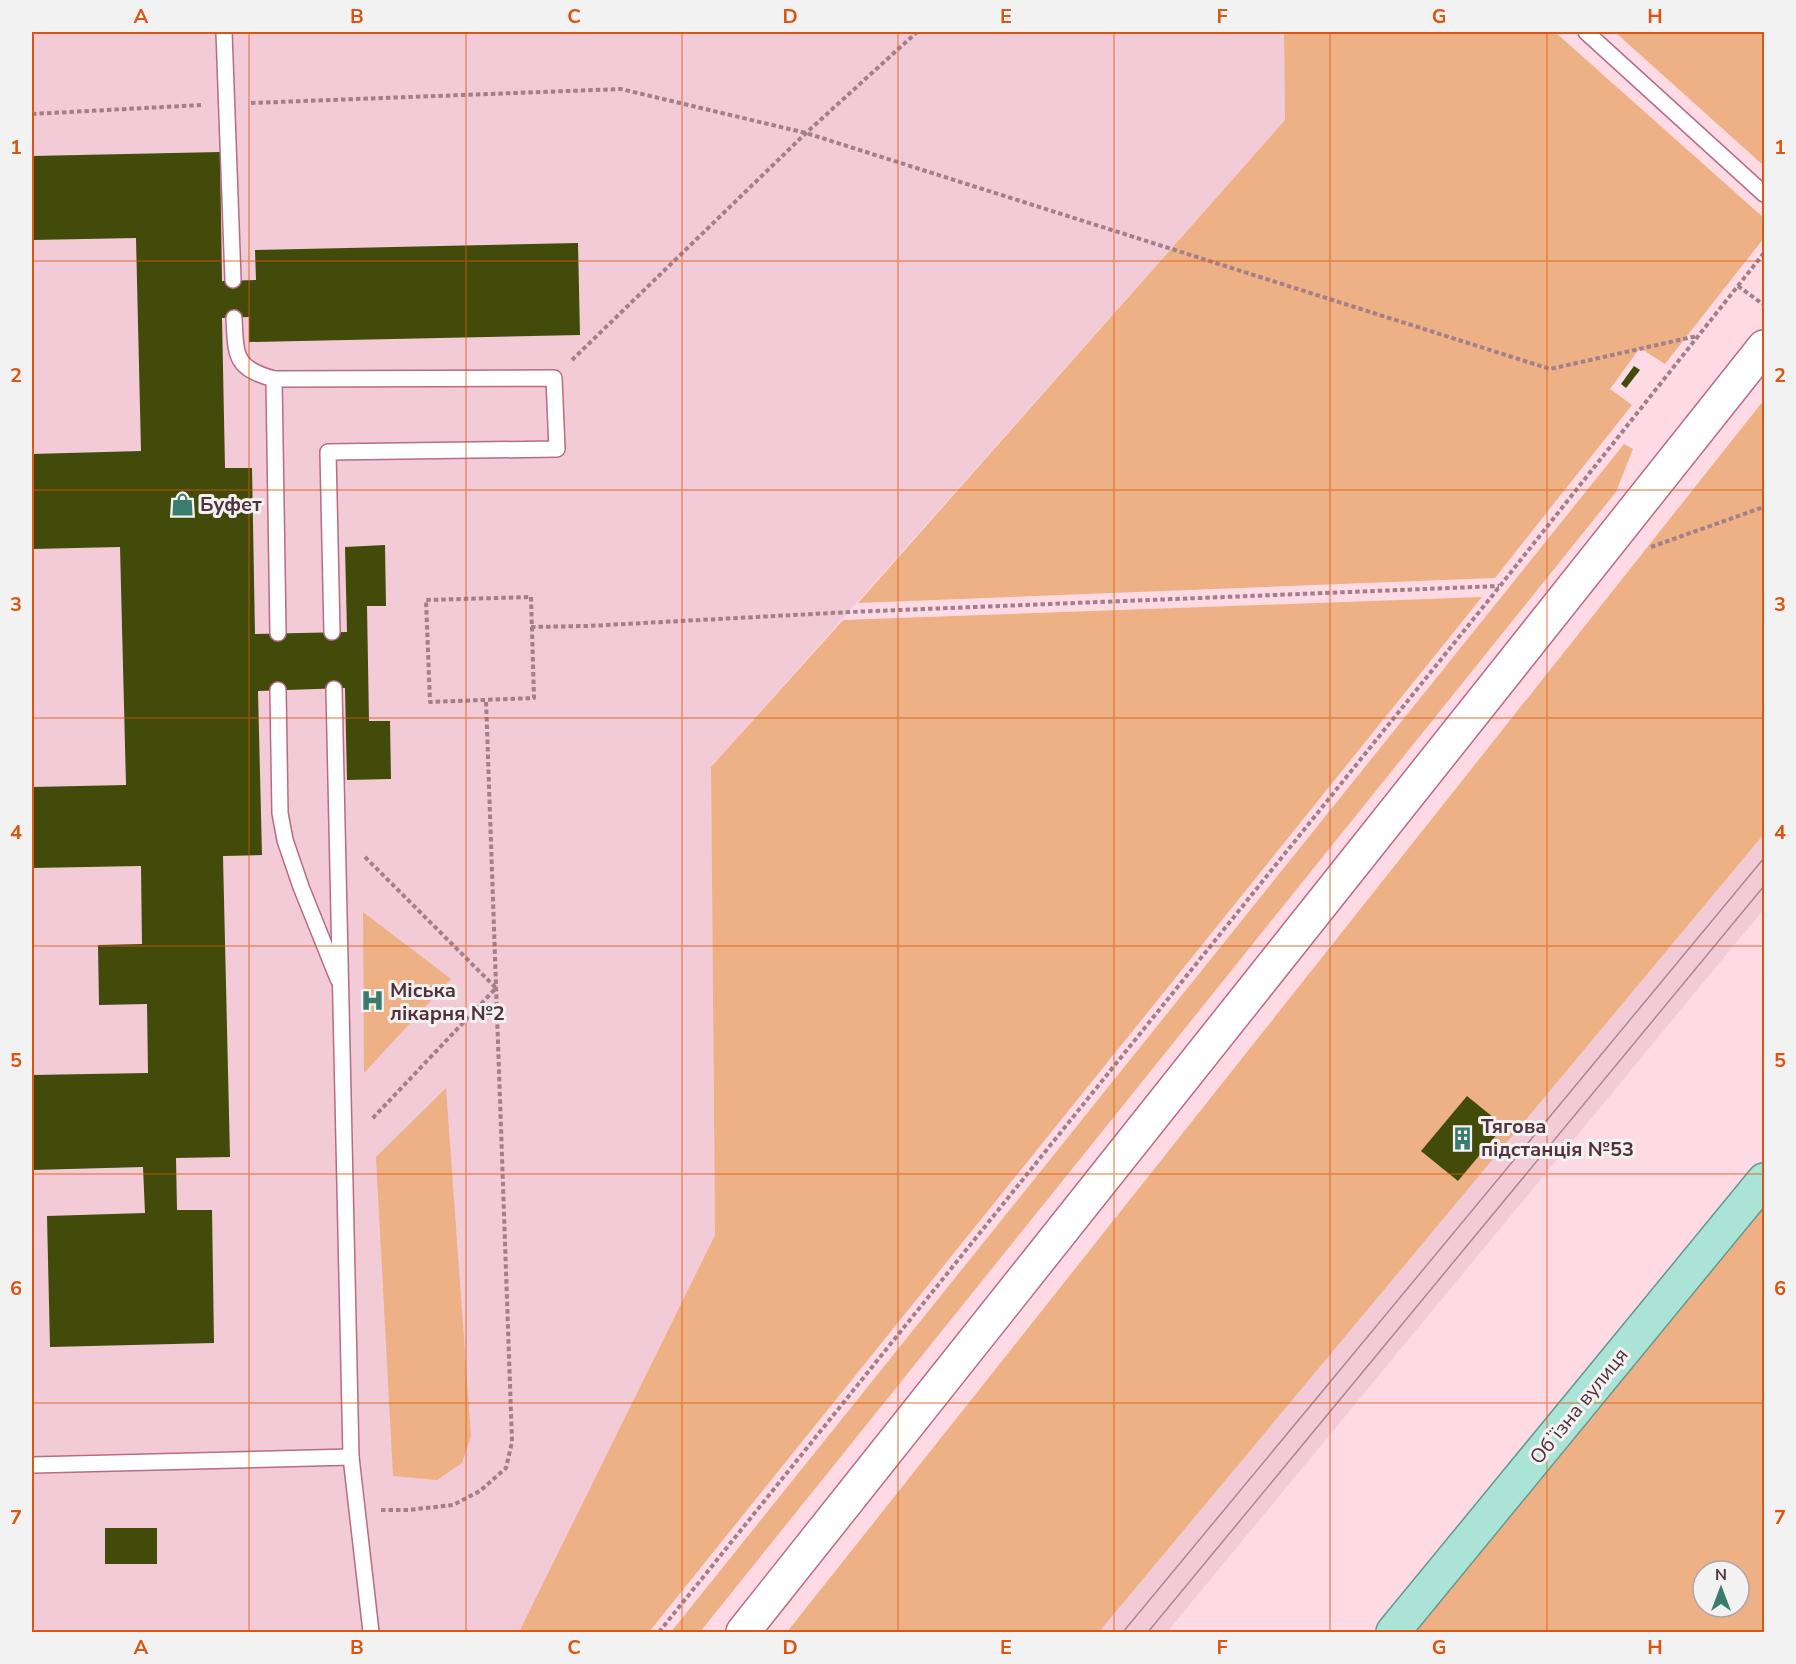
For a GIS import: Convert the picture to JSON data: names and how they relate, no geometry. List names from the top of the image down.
{
  "streets": {
    "main road": ["Обʼїзна вулиця"]
  },
  "places": {
    "shop": ["Буфет"],
    "hospital": ["Міська лікарня №2"],
    "building": ["Тягова підстанція №53"]
  },
  "north": "top",
  "grid": {
    "columns": [
      "A",
      "B",
      "C",
      "D",
      "E",
      "F",
      "G",
      "H"
    ],
    "rows": [
      "1",
      "2",
      "3",
      "4",
      "5",
      "6",
      "7"
    ]
  }
}
